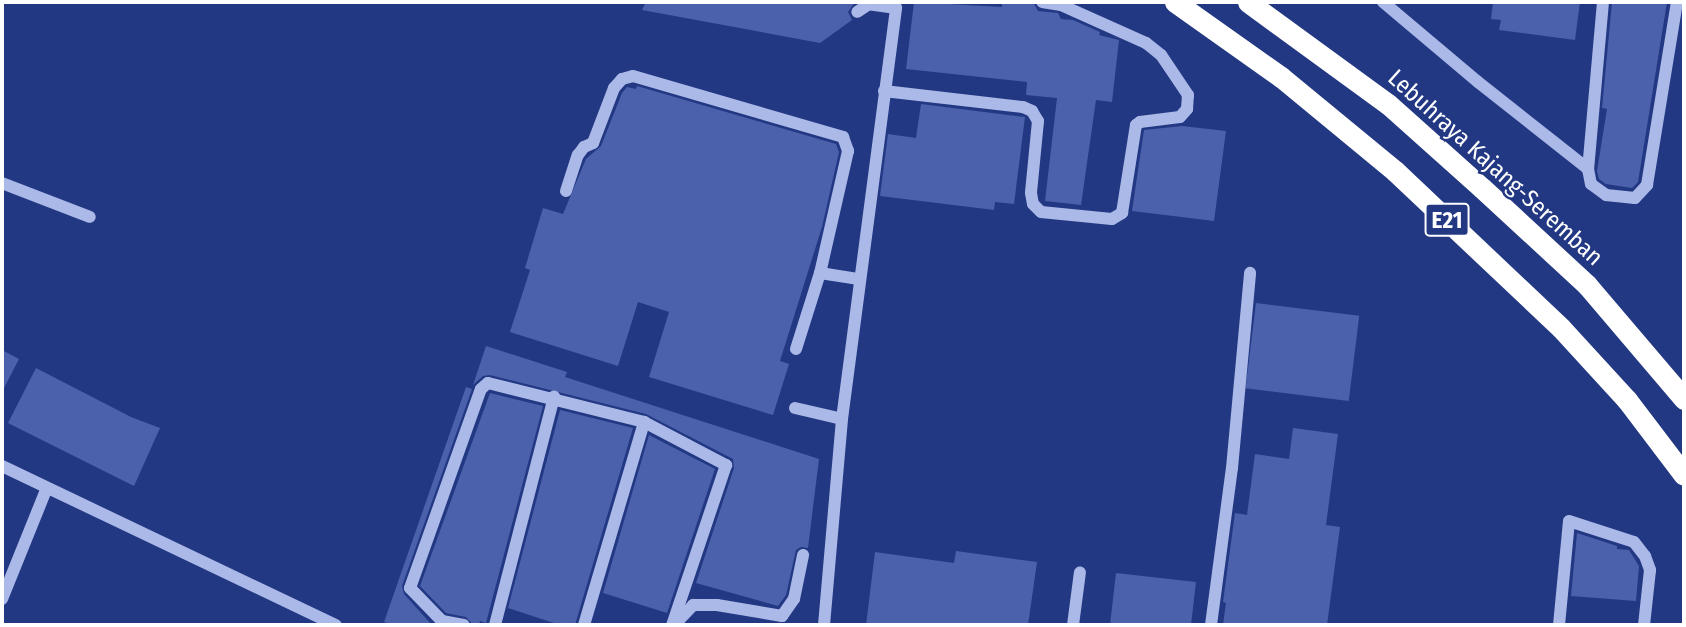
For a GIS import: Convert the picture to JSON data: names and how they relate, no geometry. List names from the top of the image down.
{
  "streets": {
    "highway": ["Lebuhraya Kajang-Seremban", "E21"]
  }
}
